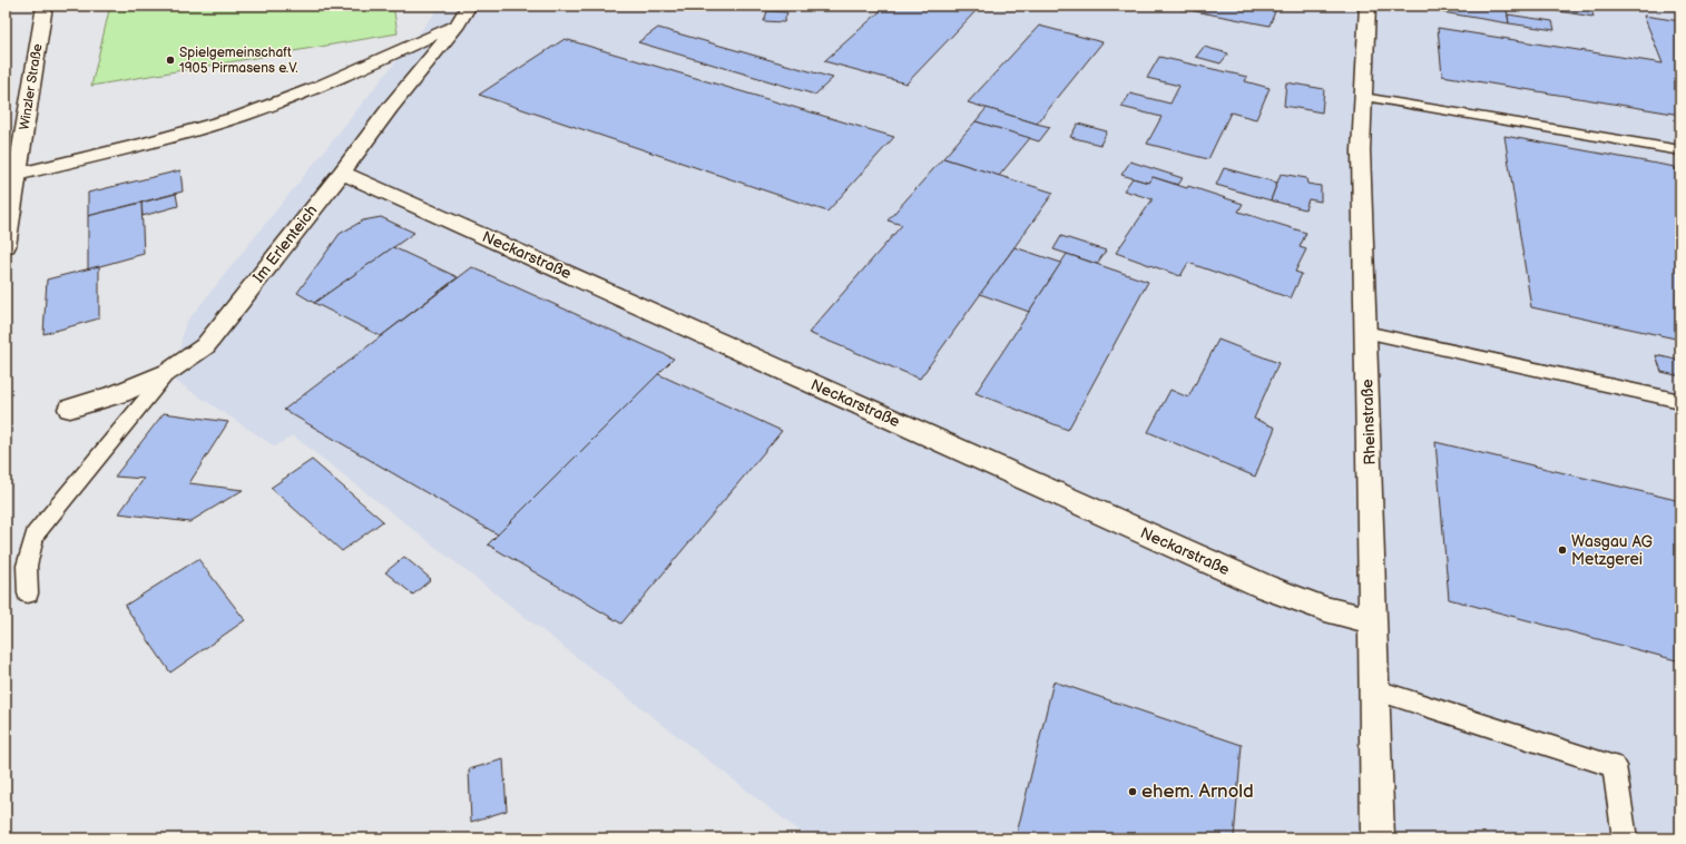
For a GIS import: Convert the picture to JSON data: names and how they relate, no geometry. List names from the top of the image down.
{
  "streets": {
    "street": [
      "Winzler Straße",
      "Im Erlenteich",
      "Neckarstraße",
      "Rheinstraße"
    ]
  },
  "crossings": [
    ["Im Erlenteich", "Neckarstraße"],
    ["Neckarstraße", "Rheinstraße"]
  ],
  "places": ["Spielgemeinschaft 1905 Pirmasens e.V.", "Wasgau AG Metzgerei", "ehem. Arnold"]
}
